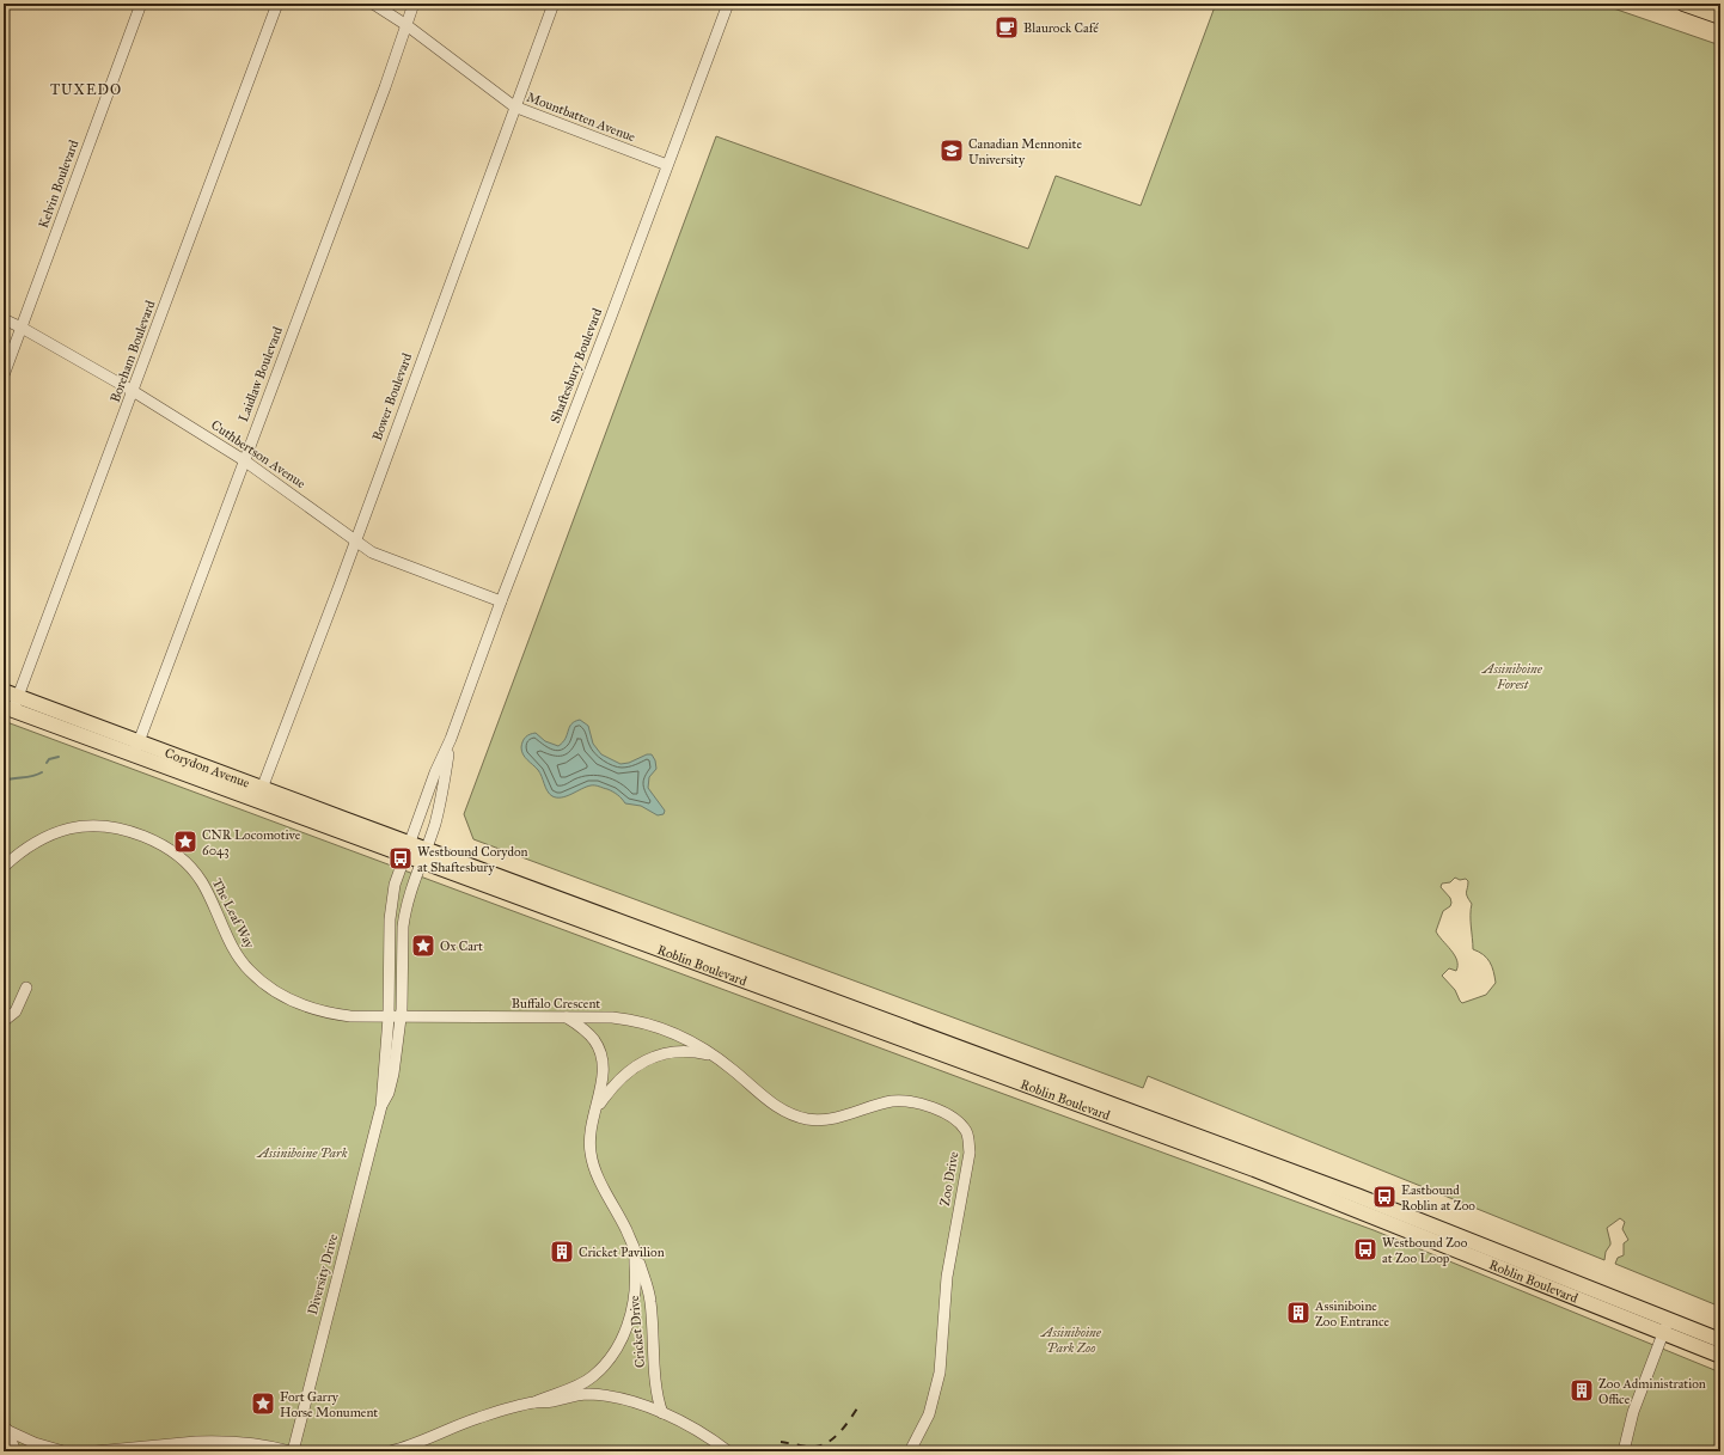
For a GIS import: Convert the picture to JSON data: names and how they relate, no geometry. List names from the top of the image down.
{
  "streets": {
    "main road": ["Corydon Avenue", "Roblin Boulevard"],
    "street": [
      "Mountbatten Avenue",
      "Kelvin Boulevard",
      "Boreham Boulevard",
      "Shaftesbury Boulevard",
      "Laidlaw Boulevard",
      "Bower Boulevard",
      "Cuthbertson Avenue",
      "The Leaf Way",
      "Buffalo Crescent",
      "Zoo Drive",
      "Diversity Drive",
      "Cricket Drive"
    ]
  },
  "crossings": [
    ["Mountbatten Avenue", "Shaftesbury Boulevard"],
    ["Mountbatten Avenue", "Laidlaw Boulevard"],
    ["Mountbatten Avenue", "Bower Boulevard"],
    ["Kelvin Boulevard", "Cuthbertson Avenue"],
    ["Boreham Boulevard", "Cuthbertson Avenue"],
    ["Boreham Boulevard", "Corydon Avenue"],
    ["Shaftesbury Boulevard", "Cuthbertson Avenue"],
    ["Shaftesbury Boulevard", "Corydon Avenue"],
    ["Shaftesbury Boulevard", "Roblin Boulevard"],
    ["Shaftesbury Boulevard", "Diversity Drive"],
    ["Laidlaw Boulevard", "Cuthbertson Avenue"],
    ["Laidlaw Boulevard", "Corydon Avenue"],
    ["Bower Boulevard", "Cuthbertson Avenue"],
    ["Bower Boulevard", "Corydon Avenue"],
    ["Corydon Avenue", "Roblin Boulevard"],
    ["Corydon Avenue", "Diversity Drive"],
    ["The Leaf Way", "Buffalo Crescent"],
    ["The Leaf Way", "Diversity Drive"],
    ["Roblin Boulevard", "Diversity Drive"],
    ["Buffalo Crescent", "Zoo Drive"],
    ["Buffalo Crescent", "Diversity Drive"],
    ["Buffalo Crescent", "Cricket Drive"],
    ["Zoo Drive", "Cricket Drive"]
  ],
  "districts": ["TUXEDO"],
  "parks": ["Assiniboine Forest", "Assiniboine Park", "Assiniboine Park Zoo"],
  "places": {
    "cafe": ["Blaurock Café"],
    "school or university": ["Canadian Mennonite University"],
    "place": ["CNR Locomotive 6043", "Ox Cart", "Fort Garry Horse Monument"],
    "bus stop": ["Westbound Corydon at Shaftesbury", "Eastbound Roblin at Zoo", "Westbound Zoo at Zoo Loop"],
    "building": ["Cricket Pavilion", "Assiniboine Zoo Entrance", "Zoo Administration Office"]
  }
}
